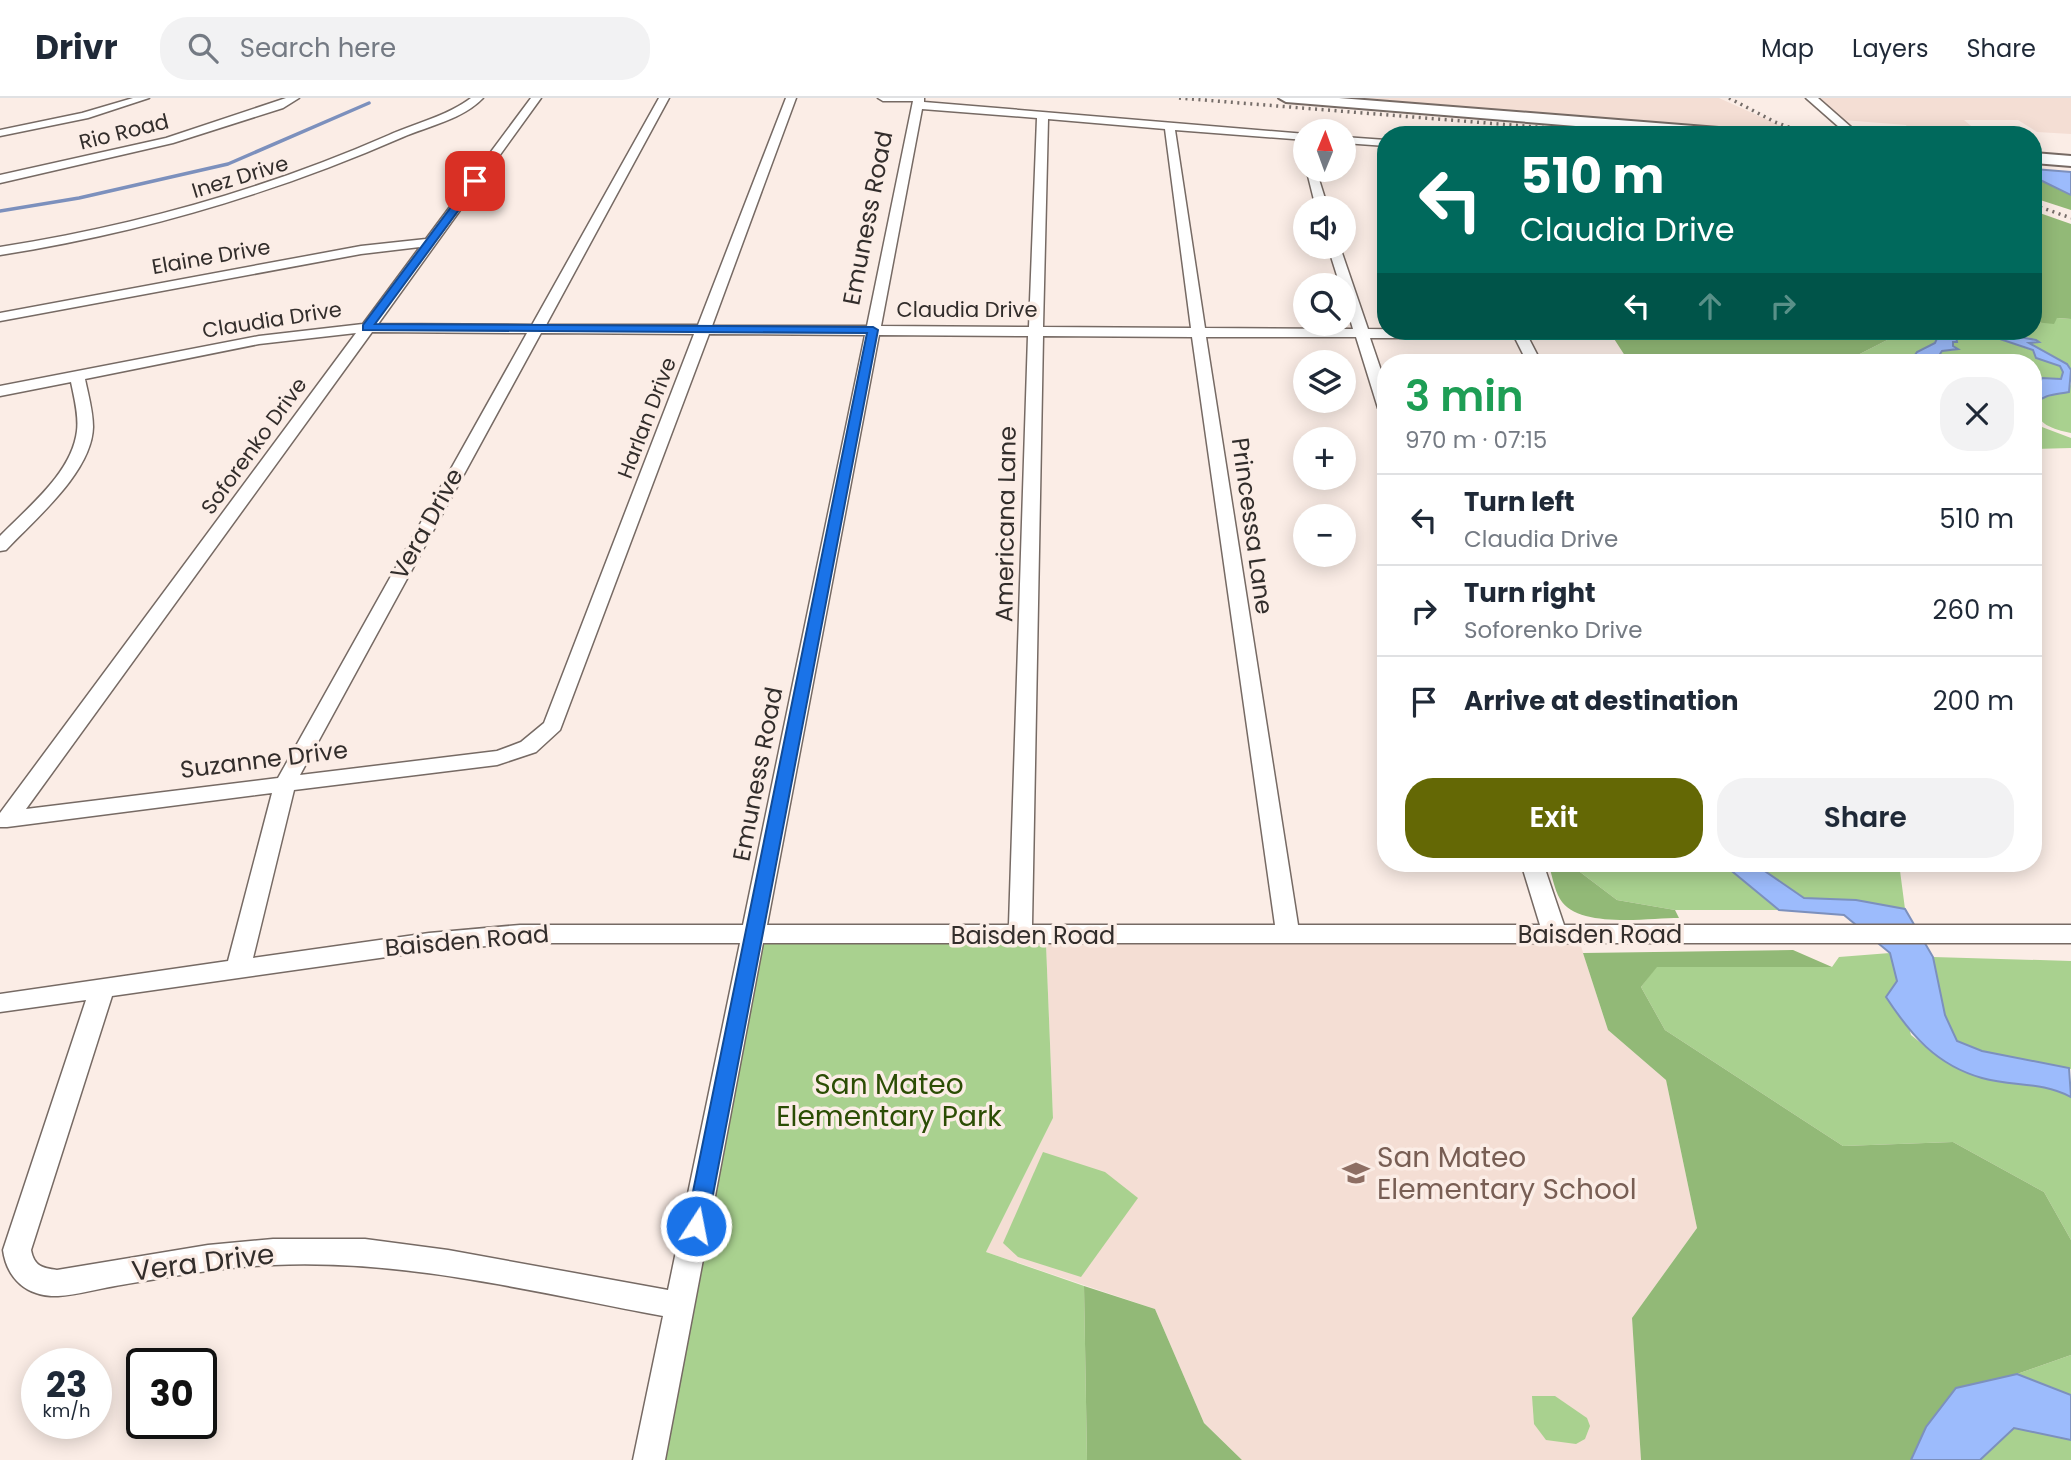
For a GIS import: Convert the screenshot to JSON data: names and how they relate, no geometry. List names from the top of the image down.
{
  "streets": {
    "street": [
      "Rio Road",
      "Inez Drive",
      "Emuness Road",
      "Elaine Drive",
      "Claudia Drive",
      "Harlan Drive",
      "Soforenko Drive",
      "Vera Drive",
      "Americana Lane",
      "Princessa Lane",
      "Suzanne Drive",
      "Baisden Road"
    ]
  },
  "crossings": [
    ["Emuness Road", "Claudia Drive"],
    ["Emuness Road", "Vera Drive"],
    ["Emuness Road", "Baisden Road"],
    ["Elaine Drive", "Soforenko Drive"],
    ["Claudia Drive", "Harlan Drive"],
    ["Claudia Drive", "Soforenko Drive"],
    ["Claudia Drive", "Vera Drive"],
    ["Claudia Drive", "Americana Lane"],
    ["Claudia Drive", "Princessa Lane"],
    ["Harlan Drive", "Suzanne Drive"],
    ["Soforenko Drive", "Suzanne Drive"],
    ["Vera Drive", "Suzanne Drive"],
    ["Vera Drive", "Baisden Road"],
    ["Americana Lane", "Baisden Road"],
    ["Princessa Lane", "Baisden Road"]
  ],
  "parks": ["San Mateo Elementary Park"],
  "places": {
    "school or university": ["San Mateo Elementary School"]
  },
  "north": "top",
  "page": {
    "header": "Drivr",
    "search": "Search here",
    "nav": ["Map", "Layers", "Share"],
    "map_buttons": ["+", "−"],
    "turn": ["510 m", "Claudia Drive"],
    "heading": ["3 min", "970 m · 07:15"],
    "list": [
      {
        "name": "Turn left",
        "note": "Claudia Drive",
        "value": "510 m"
      },
      {
        "name": "Turn right",
        "note": "Soforenko Drive",
        "value": "260 m"
      },
      {
        "name": "Arrive at destination",
        "value": "200 m"
      }
    ],
    "buttons": ["Exit", "Share"],
    "speed": "23 km/h",
    "limit": "30"
  }
}
